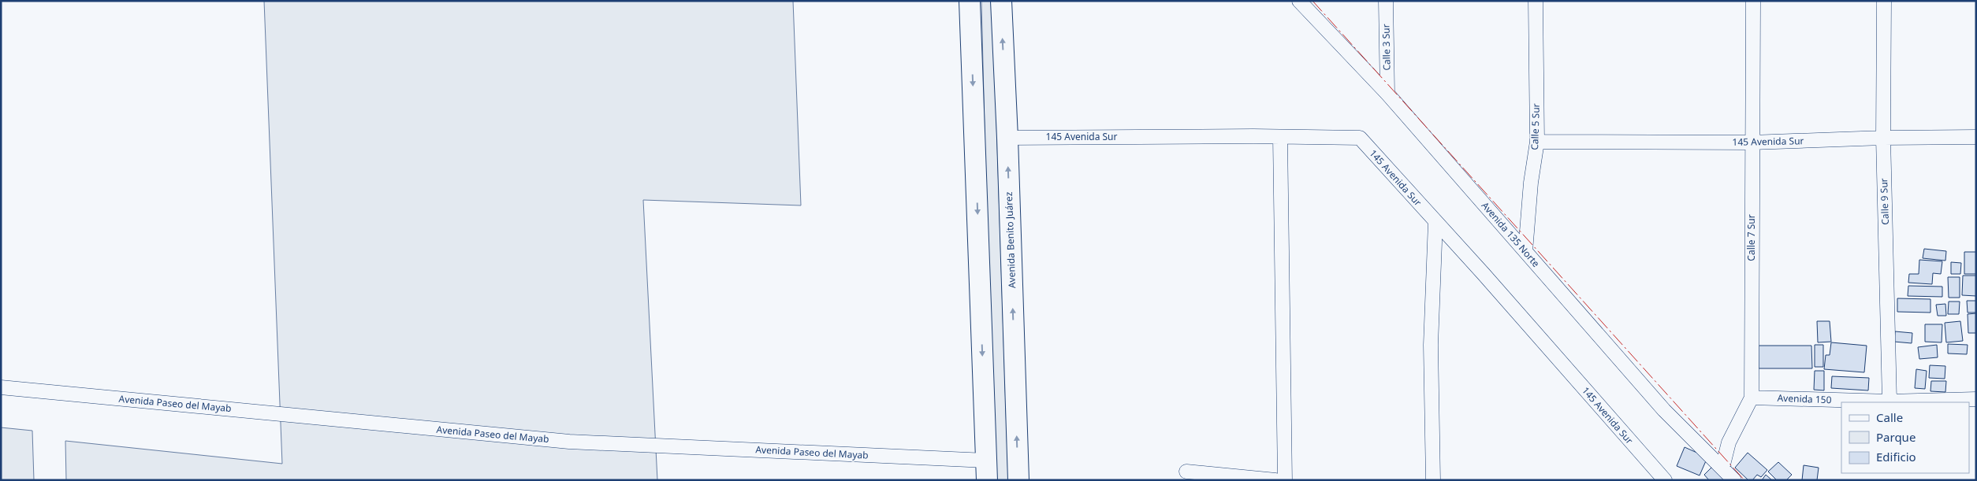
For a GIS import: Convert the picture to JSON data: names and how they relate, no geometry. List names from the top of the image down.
{
  "streets": {
    "main road": ["Avenida Benito Juárez"],
    "street": [
      "Calle 3 Sur",
      "Calle 5 Sur",
      "145 Avenida Sur",
      "Calle 9 Sur",
      "Avenida 135 Norte",
      "Calle 7 Sur",
      "Avenida 150",
      "Avenida Paseo del Mayab"
    ]
  },
  "crossings": [
    ["Calle 3 Sur", "Avenida 135 Norte"],
    ["Calle 5 Sur", "145 Avenida Sur"],
    ["Calle 5 Sur", "Avenida 135 Norte"],
    ["145 Avenida Sur", "Calle 9 Sur"],
    ["145 Avenida Sur", "Calle 7 Sur"],
    ["145 Avenida Sur", "Avenida Benito Juárez"],
    ["Calle 9 Sur", "Avenida 150"],
    ["Avenida 135 Norte", "Calle 7 Sur"],
    ["Calle 7 Sur", "Avenida 150"]
  ],
  "legend": ["Calle", "Parque", "Edificio"]
}
